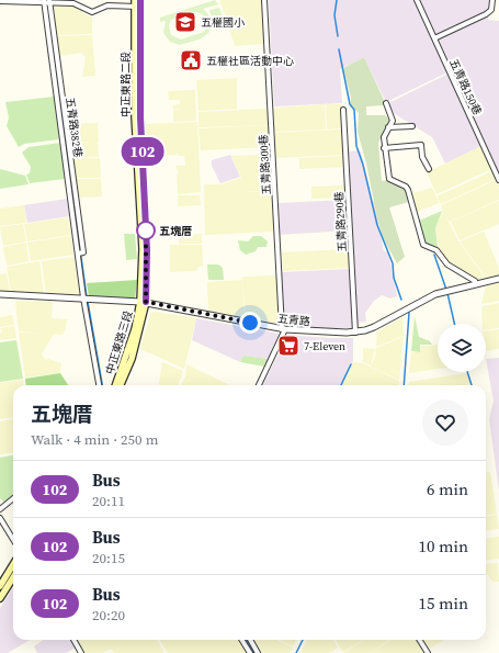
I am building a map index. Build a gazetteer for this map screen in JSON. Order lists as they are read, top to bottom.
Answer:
{
  "streets": {
    "main road": ["中正東路二段", "中正東路三段"],
    "street": [
      "五青路150巷",
      "五青路382巷",
      "五青路300巷",
      "五青路290巷",
      "五青路"
    ]
  },
  "crossings": [
    ["中正東路二段", "五青路"],
    ["中正東路二段", "中正東路三段"],
    ["五青路382巷", "五青路"],
    ["五青路300巷", "五青路"],
    ["五青路290巷", "五青路"],
    ["五青路", "中正東路三段"]
  ],
  "places": {
    "school or university": ["五權國小"],
    "public building": ["五權社區活動中心"],
    "other": ["五塊厝"],
    "supermarket": ["7-Eleven"]
  },
  "lines": ["bus line 102"],
  "page": {
    "on_map": "102",
    "heading": ["五塊厝", "Walk · 4 min · 250 m"],
    "list": [
      {
        "mark": "102",
        "name": "Bus",
        "note": "20:11",
        "value": "6 min"
      },
      {
        "mark": "102",
        "name": "Bus",
        "note": "20:15",
        "value": "10 min"
      },
      {
        "mark": "102",
        "name": "Bus",
        "note": "20:20",
        "value": "15 min"
      }
    ]
  }
}
